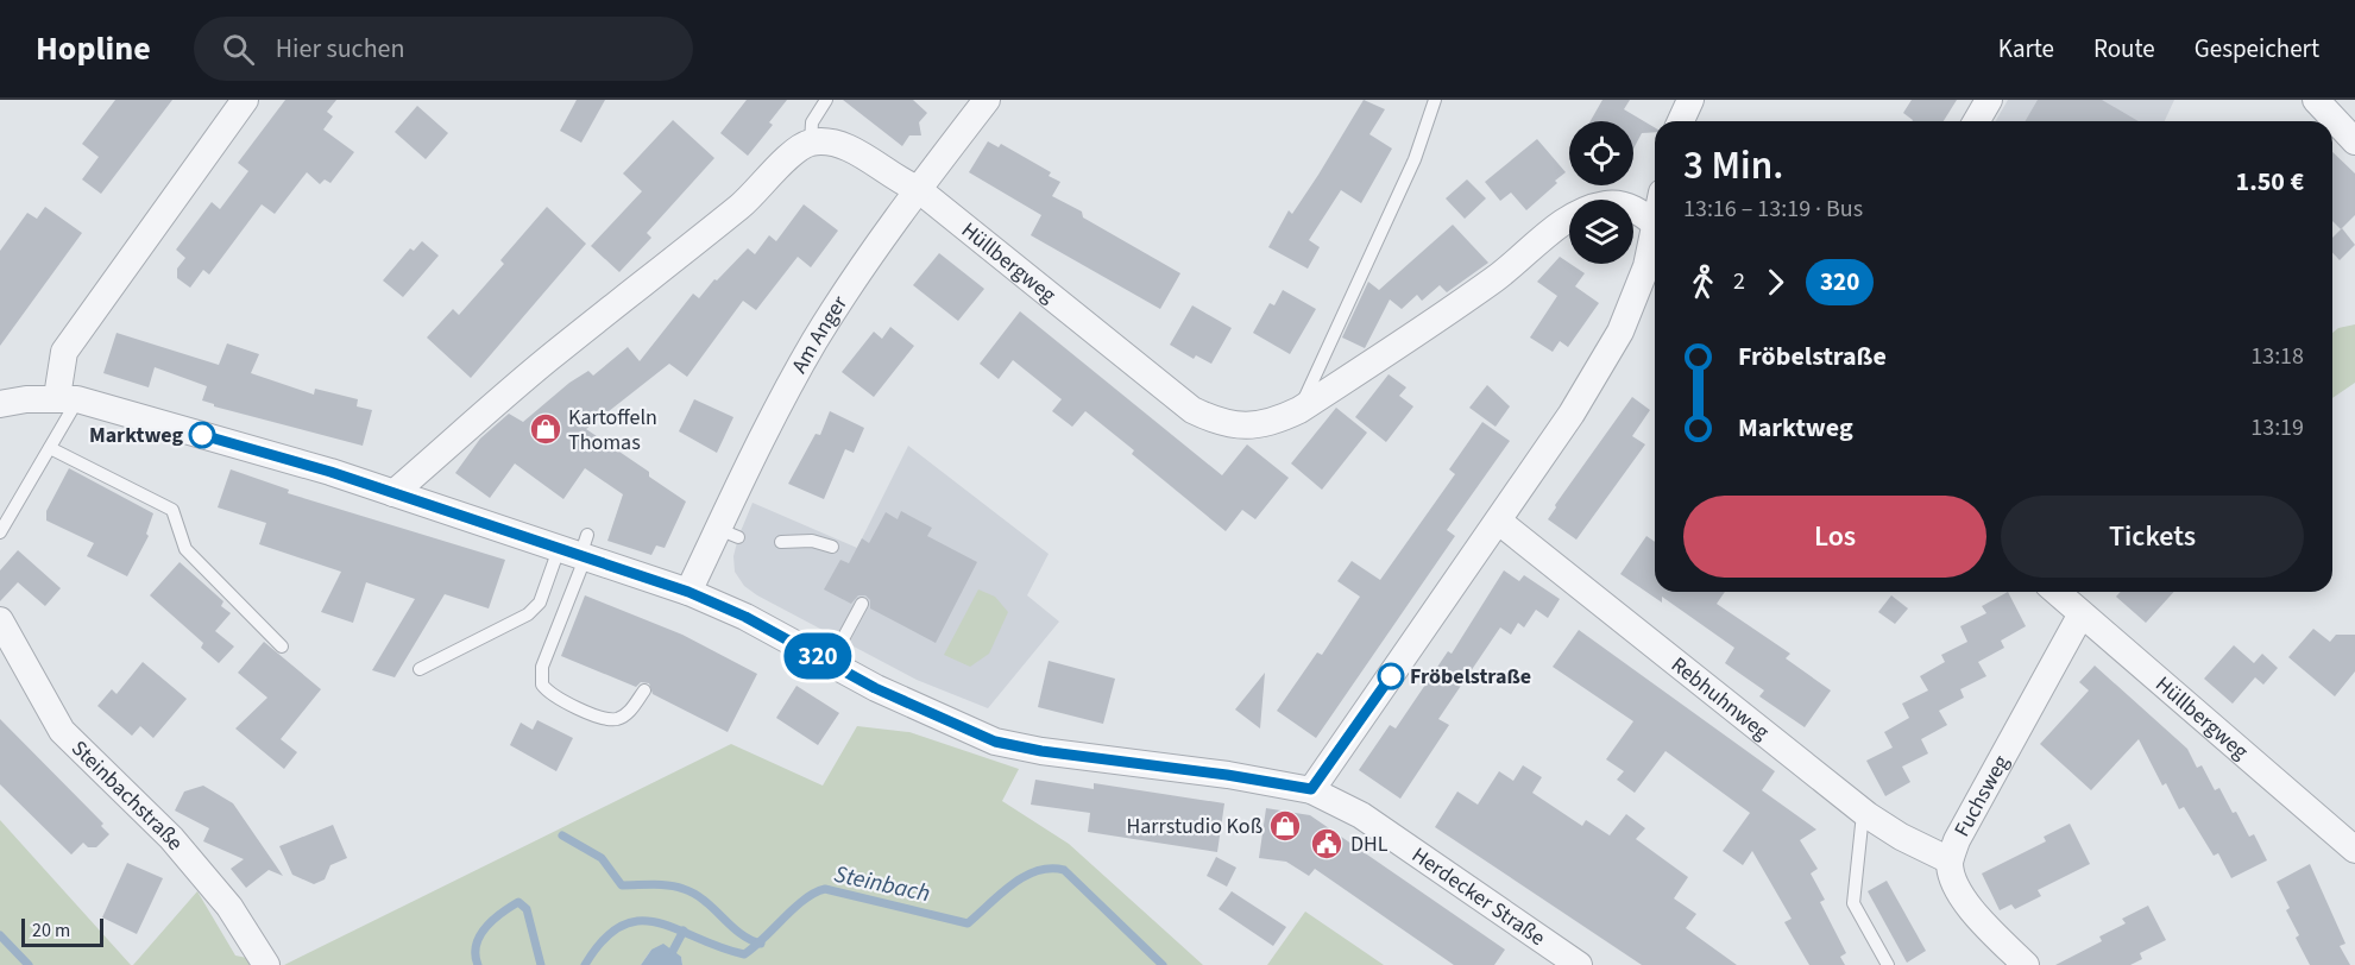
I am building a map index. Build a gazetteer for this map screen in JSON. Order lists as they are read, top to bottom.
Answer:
{
  "streets": {
    "street": [
      "Hüllbergweg",
      "Am Anger",
      "Rebhuhnweg",
      "Fuchsweg",
      "Steinbachstraße",
      "Herdecker Straße"
    ]
  },
  "crossings": [
    ["Hüllbergweg", "Am Anger"],
    ["Hüllbergweg", "Fuchsweg"],
    ["Am Anger", "Herdecker Straße"],
    ["Rebhuhnweg", "Fuchsweg"]
  ],
  "water": ["Steinbach"],
  "places": {
    "shop": ["Kartoffeln Thomas", "Harrstudio Koß"],
    "other": ["Marktweg", "Fröbelstraße"],
    "public building": ["DHL"]
  },
  "lines": ["bus line 320"],
  "scale_bar": "20 m",
  "page": {
    "header": "Hopline",
    "search": "Hier suchen",
    "nav": ["Karte", "Route", "Gespeichert"],
    "on_map": "320",
    "heading": ["3 Min.", "13:16 – 13:19 · Bus", "1.50 €"],
    "legs": ["2", "320"],
    "list": [
      {
        "name": "Fröbelstraße",
        "value": "13:18"
      },
      {
        "name": "Marktweg",
        "value": "13:19"
      }
    ],
    "buttons": ["Los", "Tickets"],
    "scale": "20 m"
  }
}
